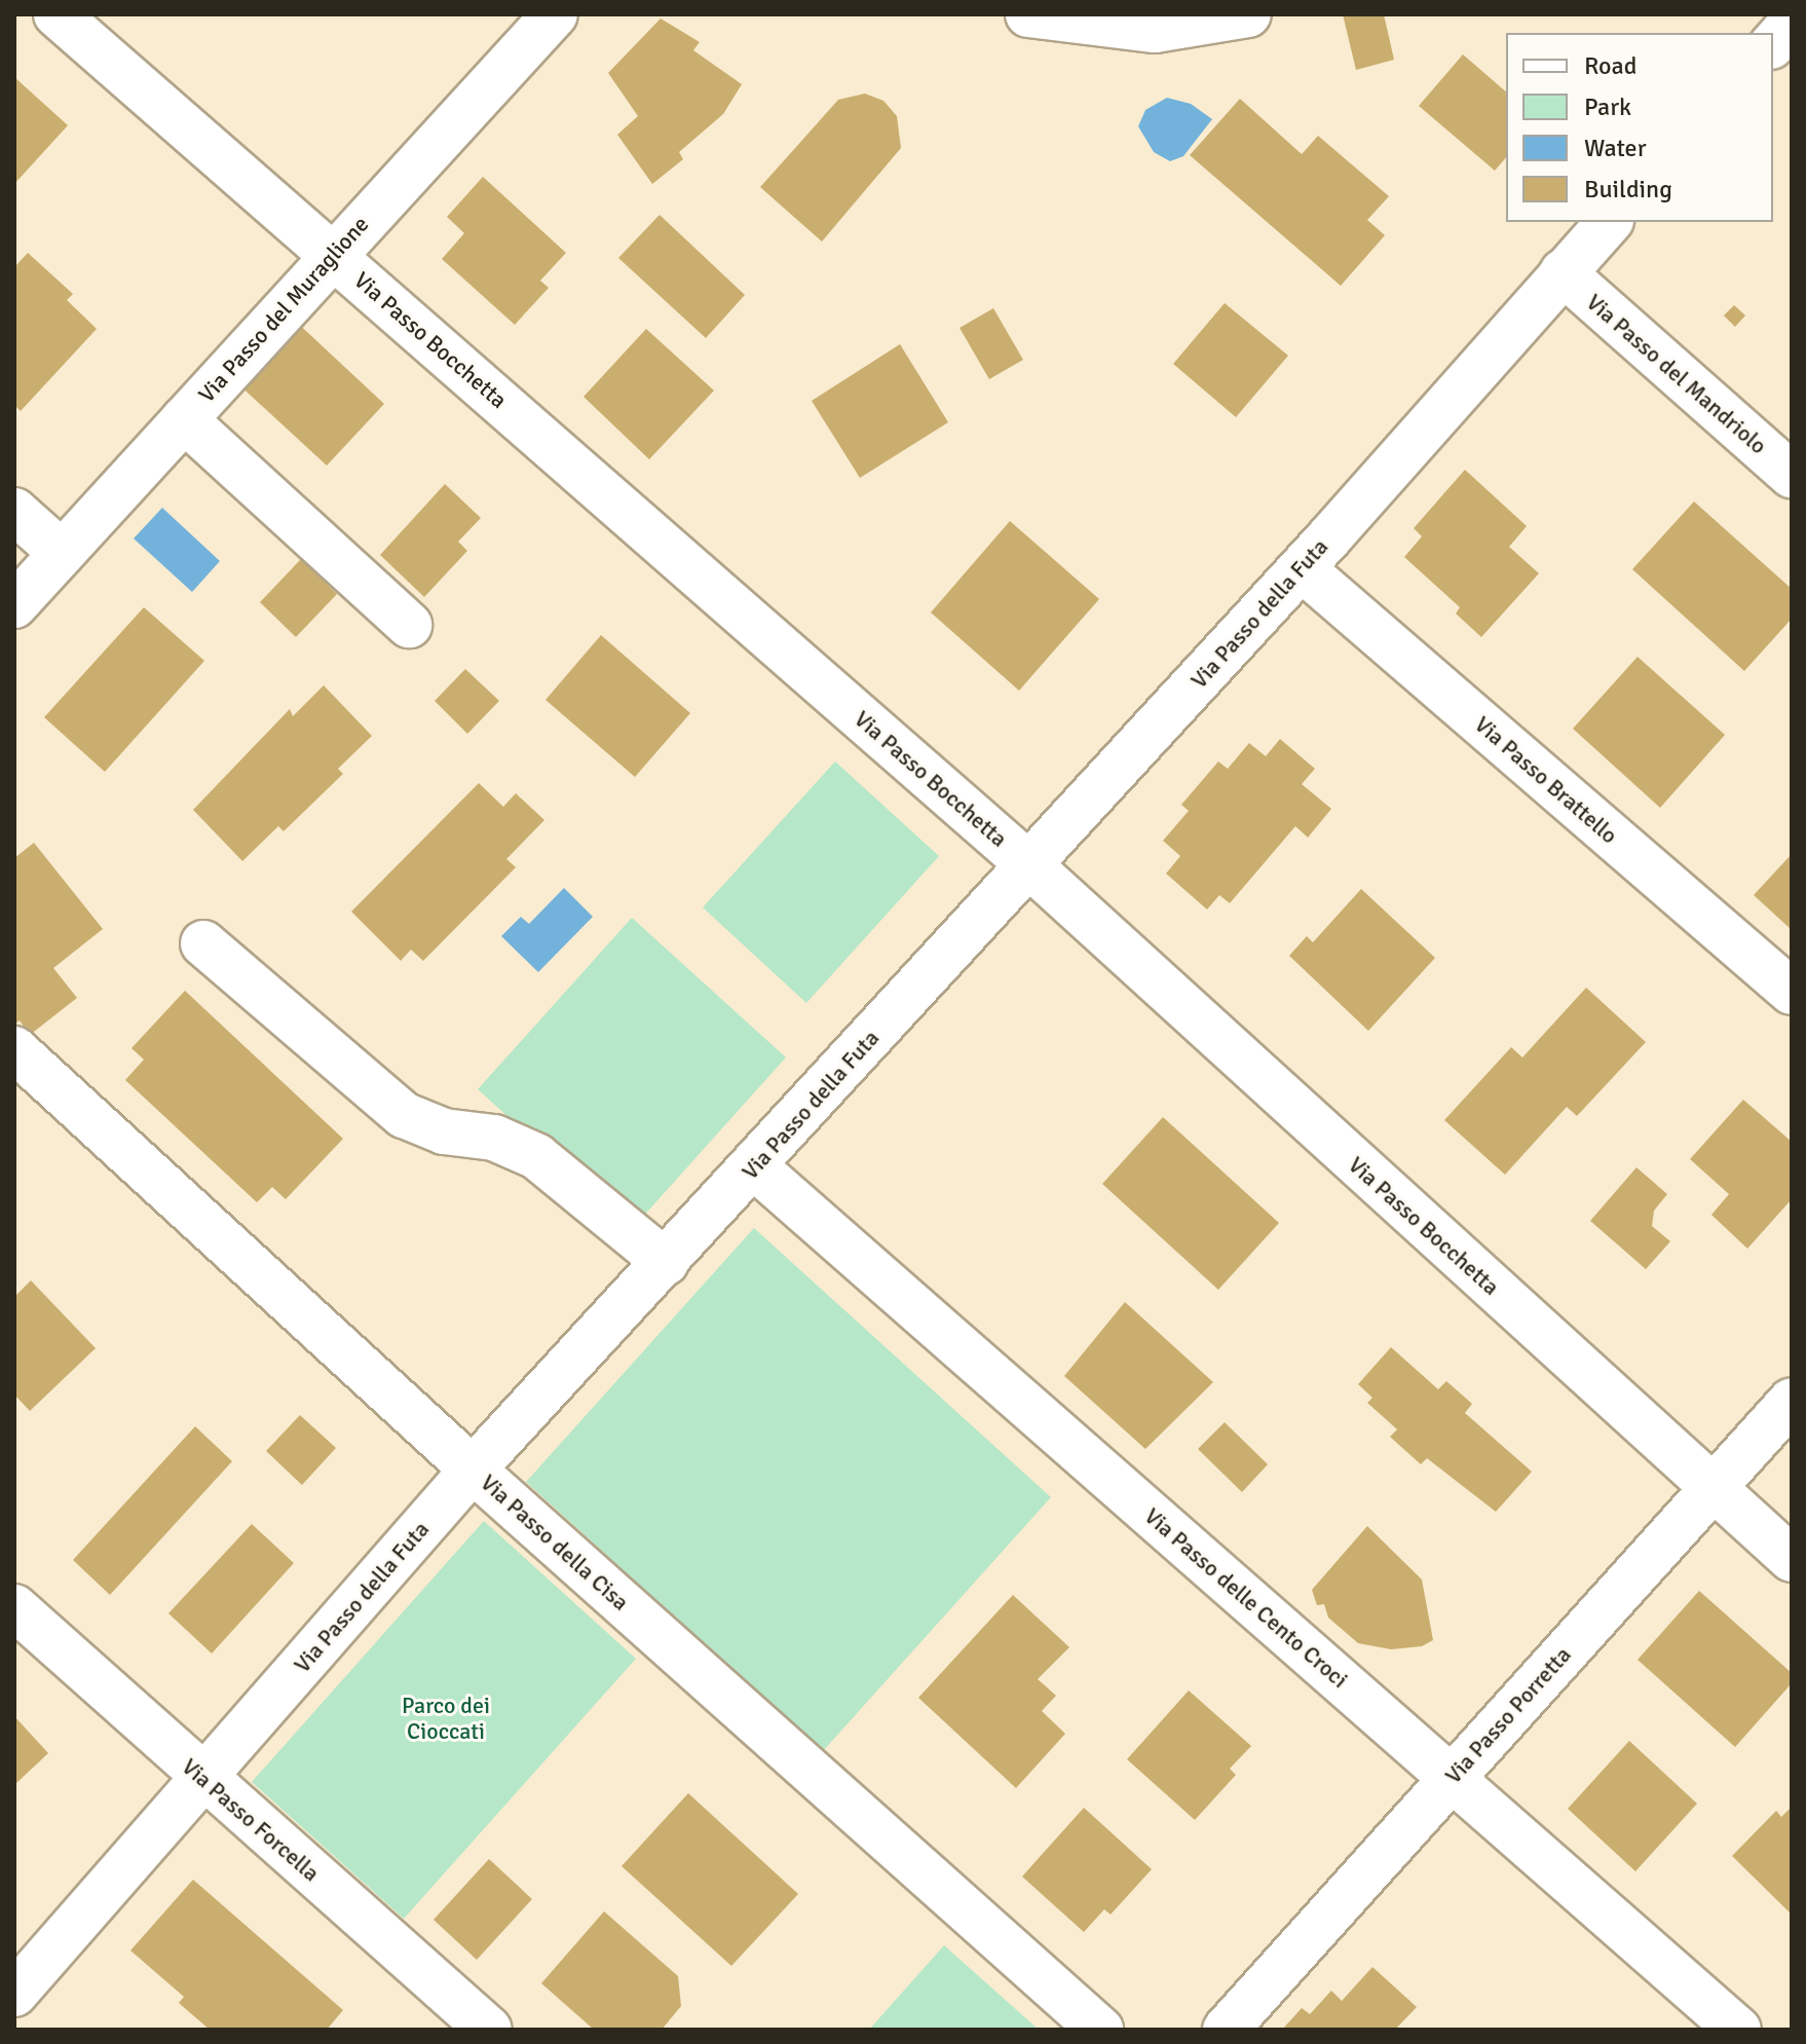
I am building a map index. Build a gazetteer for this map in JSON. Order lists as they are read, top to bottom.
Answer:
{
  "streets": {
    "street": [
      "Via Passo del Muraglione",
      "Via Passo Bocchetta",
      "Via Passo del Mandriolo",
      "Via Passo della Futa",
      "Via Passo Brattello",
      "Via Passo della Cisa",
      "Via Passo delle Cento Croci",
      "Via Passo Porretta",
      "Via Passo Forcella"
    ]
  },
  "crossings": [
    ["Via Passo del Muraglione", "Via Passo Bocchetta"],
    ["Via Passo Bocchetta", "Via Passo della Futa"],
    ["Via Passo Bocchetta", "Via Passo Porretta"],
    ["Via Passo del Mandriolo", "Via Passo della Futa"],
    ["Via Passo della Futa", "Via Passo Brattello"],
    ["Via Passo della Futa", "Via Passo della Cisa"],
    ["Via Passo della Futa", "Via Passo delle Cento Croci"],
    ["Via Passo della Futa", "Via Passo Forcella"],
    ["Via Passo delle Cento Croci", "Via Passo Porretta"]
  ],
  "parks": ["Parco dei Cioccati"],
  "legend": [
    "Road",
    "Park",
    "Water",
    "Building"
  ]
}
